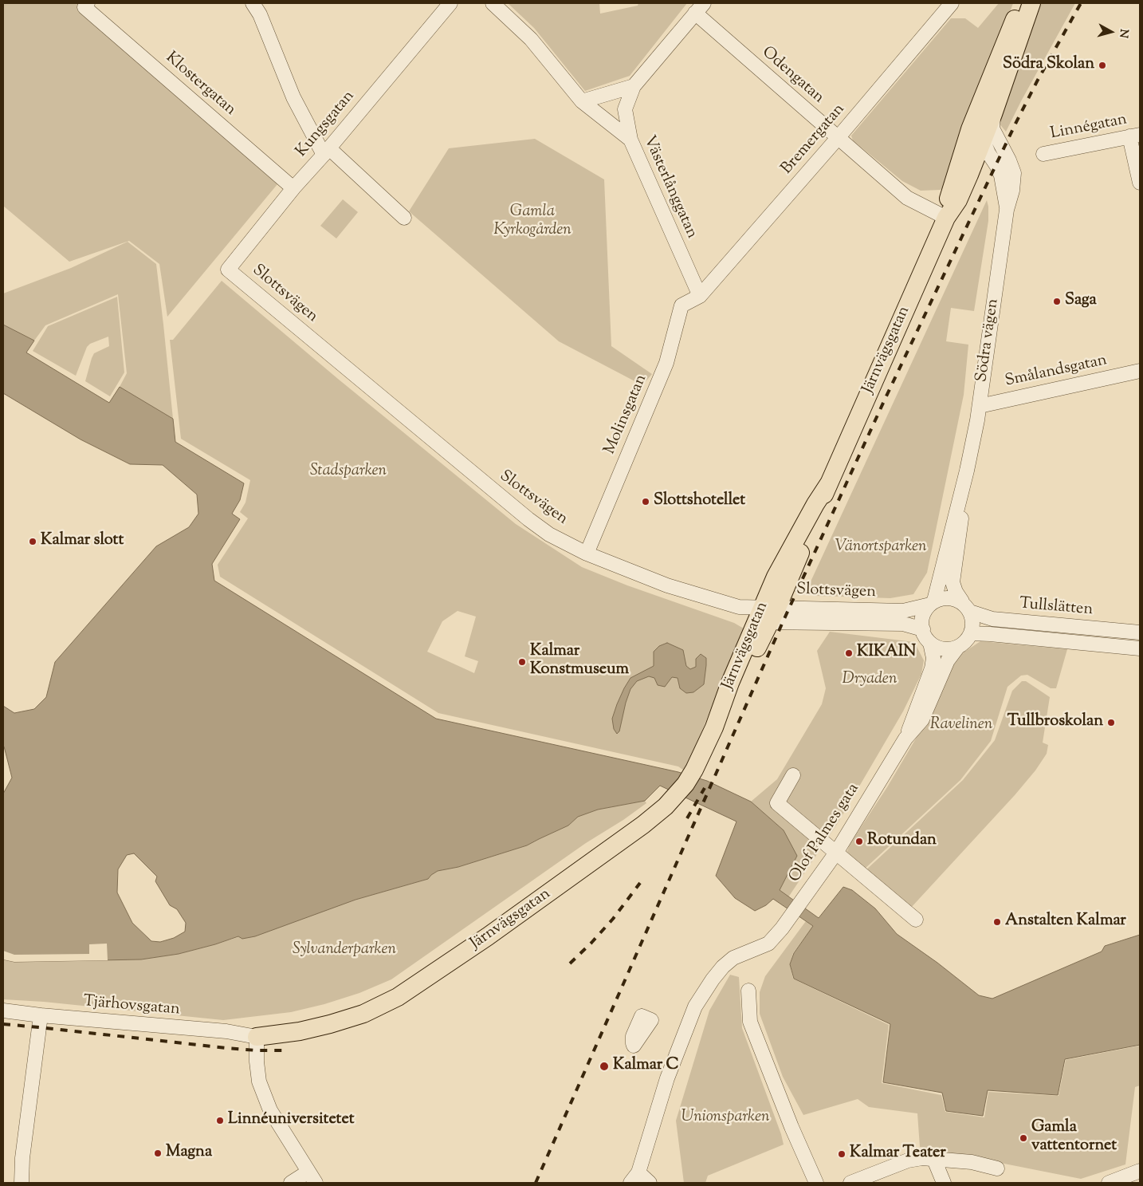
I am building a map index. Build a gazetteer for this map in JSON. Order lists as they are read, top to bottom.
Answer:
{
  "streets": {
    "main road": ["Södra vägen", "Järnvägsgatan"],
    "street": [
      "Odengatan",
      "Klostergatan",
      "Kungsgatan",
      "Linnégatan",
      "Bremergatan",
      "Västerlånggatan",
      "Slottsvägen",
      "Smålandsgatan",
      "Molinsgatan",
      "Tullslätten",
      "Olof Palmes gata",
      "Tjärhovsgatan"
    ]
  },
  "crossings": [
    ["Odengatan", "Bremergatan"],
    ["Odengatan", "Järnvägsgatan"],
    ["Klostergatan", "Kungsgatan"],
    ["Kungsgatan", "Slottsvägen"],
    ["Bremergatan", "Västerlånggatan"],
    ["Bremergatan", "Molinsgatan"],
    ["Västerlånggatan", "Molinsgatan"],
    ["Slottsvägen", "Södra vägen"],
    ["Slottsvägen", "Järnvägsgatan"],
    ["Slottsvägen", "Molinsgatan"],
    ["Slottsvägen", "Tullslätten"],
    ["Slottsvägen", "Olof Palmes gata"],
    ["Södra vägen", "Järnvägsgatan"],
    ["Södra vägen", "Smålandsgatan"],
    ["Södra vägen", "Tullslätten"],
    ["Södra vägen", "Olof Palmes gata"],
    ["Järnvägsgatan", "Tjärhovsgatan"],
    ["Tullslätten", "Olof Palmes gata"]
  ],
  "parks": [
    "Gamla Kyrkogården",
    "Stadsparken",
    "Vänortsparken",
    "Dryaden",
    "Ravelinen",
    "Sylvanderparken",
    "Unionsparken"
  ],
  "places": [
    "Södra Skolan",
    "Saga",
    "Slottshotellet",
    "Kalmar slott",
    "KIKAIN",
    "Kalmar Konstmuseum",
    "Tullbroskolan",
    "Rotundan",
    "Anstalten Kalmar",
    "Kalmar C",
    "Linnéuniversitetet",
    "Gamla vattentornet",
    "Magna",
    "Kalmar Teater"
  ],
  "north": "right"
}
